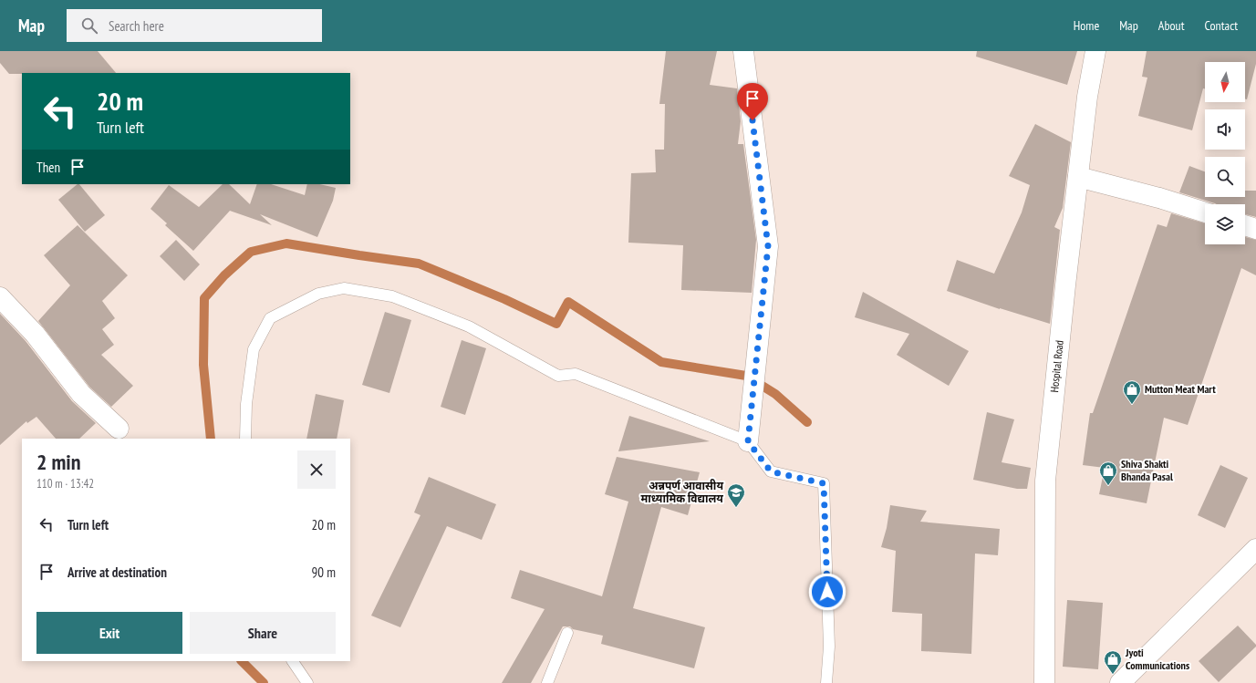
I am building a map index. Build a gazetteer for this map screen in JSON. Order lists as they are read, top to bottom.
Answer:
{
  "streets": {
    "street": ["Hospital Road"]
  },
  "places": {
    "shop": ["Mutton Meat Mart", "Shiva Shakti Bhanda Pasal", "Jyoti Communications"],
    "school or university": ["अन्नपुर्ण आवासीय माध्यामिक विद्यालय"]
  },
  "north": "bottom",
  "page": {
    "header": "Map",
    "search": "Search here",
    "nav": [
      "Home",
      "Map",
      "About",
      "Contact"
    ],
    "turn": ["20 m", "Turn left"],
    "then": "Then",
    "heading": ["2 min", "110 m · 13:42"],
    "list": [
      {
        "name": "Turn left",
        "value": "20 m"
      },
      {
        "name": "Arrive at destination",
        "value": "90 m"
      }
    ],
    "buttons": ["Exit", "Share"]
  }
}
